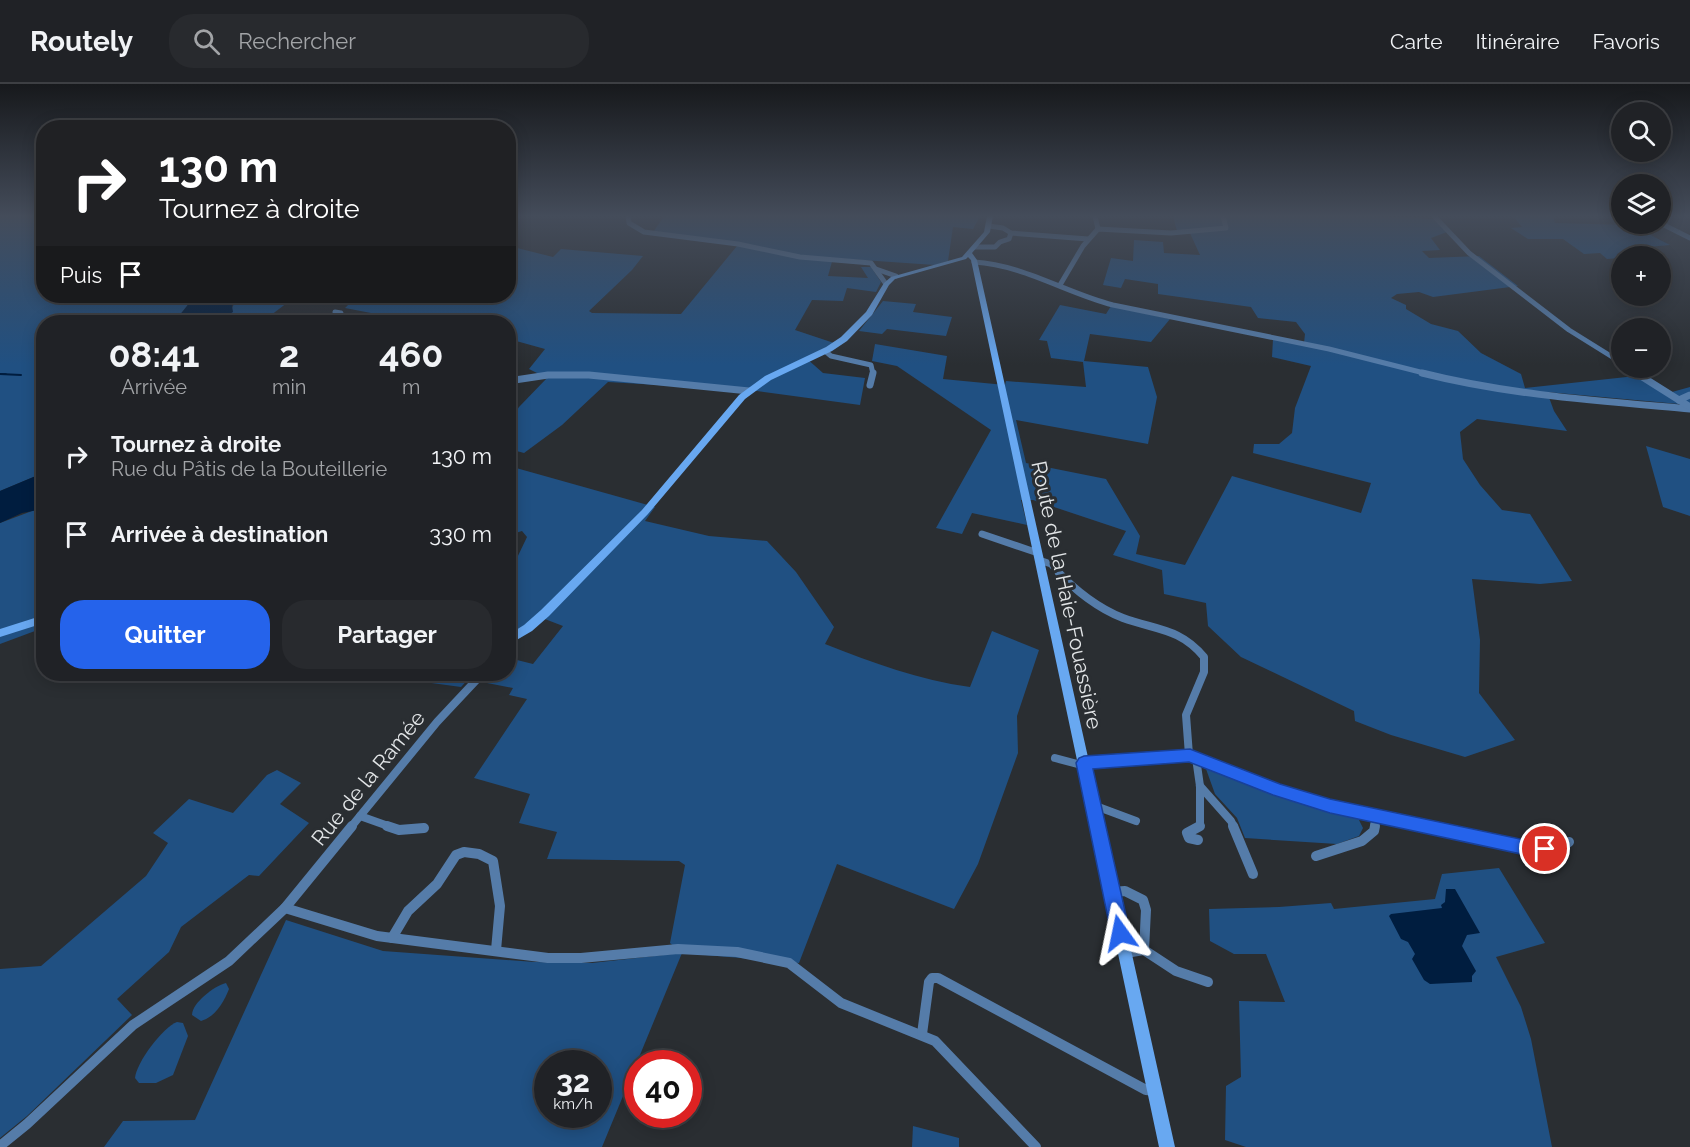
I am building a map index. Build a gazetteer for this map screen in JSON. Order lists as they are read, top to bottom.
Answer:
{
  "streets": {
    "street": ["Route de la Haie-Fouassière", "Rue de la Ramée"]
  },
  "page": {
    "header": "Routely",
    "search": "Rechercher",
    "nav": ["Carte", "Itinéraire", "Favoris"],
    "map_buttons": ["+", "−"],
    "turn": ["130 m", "Tournez à droite"],
    "then": "Puis",
    "eta": [
      "08:41",
      "Arrivée",
      "2",
      "min",
      "460",
      "m"
    ],
    "list": [
      {
        "name": "Tournez à droite",
        "note": "Rue du Pâtis de la Bouteillerie",
        "value": "130 m"
      },
      {
        "name": "Arrivée à destination",
        "value": "330 m"
      }
    ],
    "buttons": ["Quitter", "Partager"],
    "speed": "32 km/h",
    "limit": "40"
  }
}
